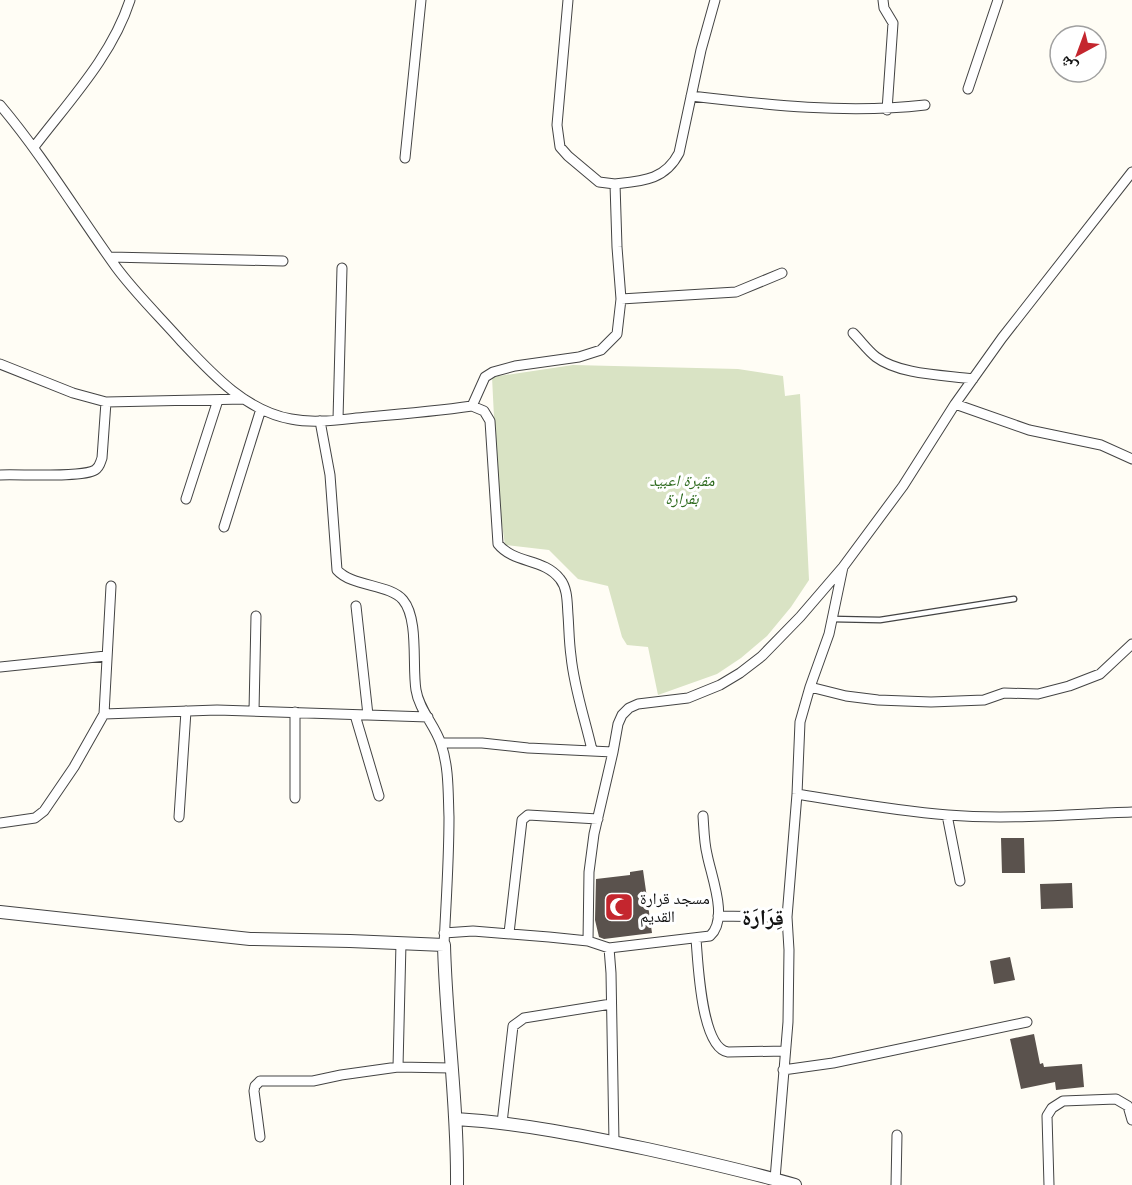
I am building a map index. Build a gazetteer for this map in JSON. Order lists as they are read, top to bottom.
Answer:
{
  "districts": ["قِرَارَة"],
  "parks": ["مقبرة اعبيد بقرارة"],
  "places": {
    "mosque": ["مسجد قرارة القديم"]
  },
  "north": "bottom left"
}
